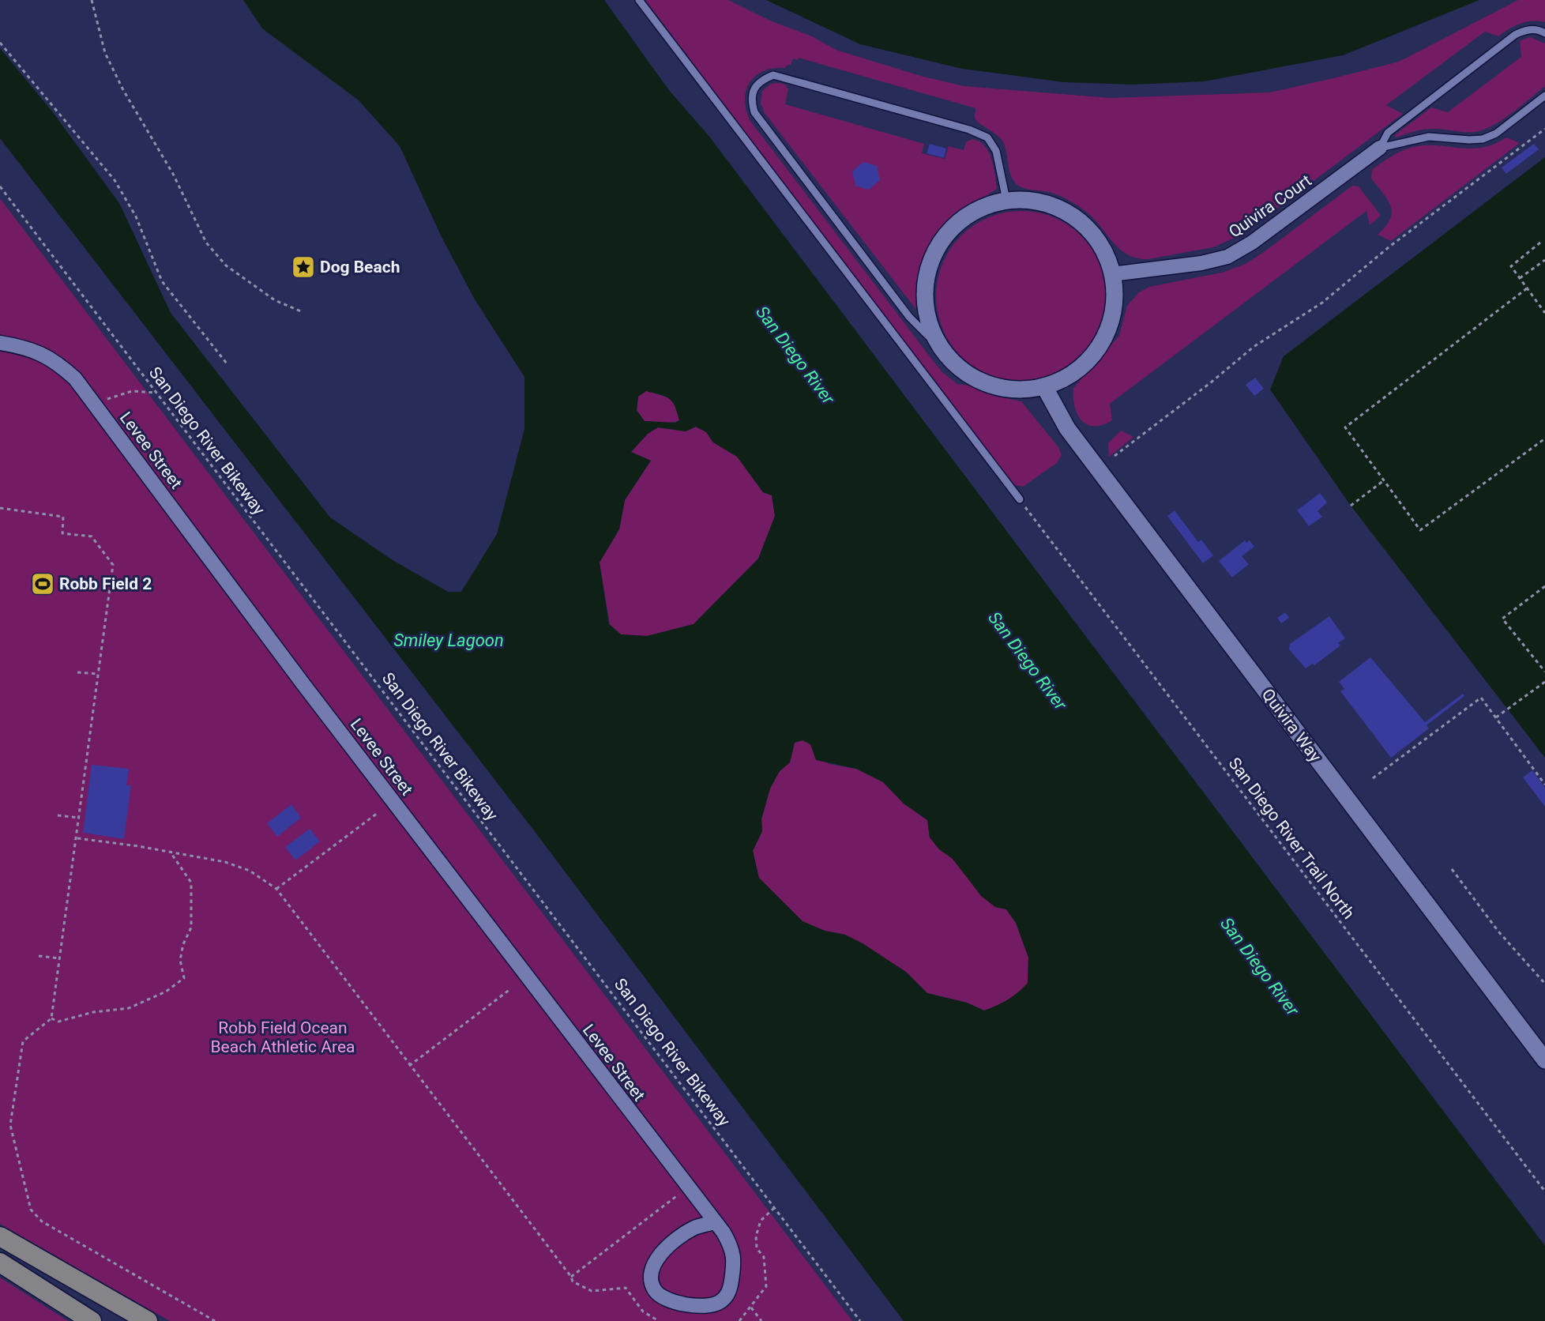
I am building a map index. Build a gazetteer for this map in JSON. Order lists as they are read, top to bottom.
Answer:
{
  "streets": {
    "street": ["Quivira Court", "Levee Street", "Quivira Way"],
    "path": ["San Diego River Bikeway", "San Diego River Trail North"]
  },
  "water": ["San Diego River", "Smiley Lagoon"],
  "parks": ["Robb Field Ocean Beach Athletic Area"],
  "places": {
    "place": ["Dog Beach"],
    "sports": ["Robb Field 2"]
  }
}
